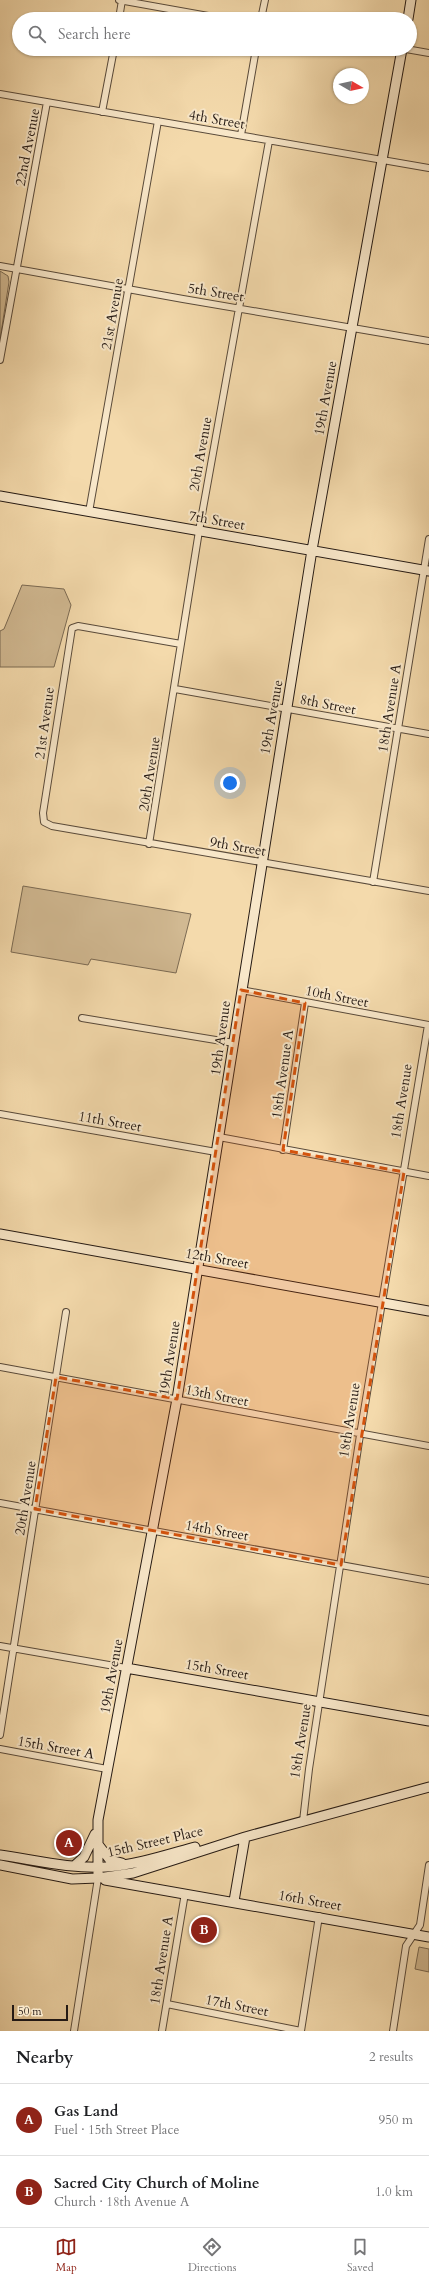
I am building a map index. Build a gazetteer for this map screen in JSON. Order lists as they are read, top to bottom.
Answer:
{
  "streets": {
    "street": [
      "4th Street",
      "22nd Avenue",
      "5th Street",
      "21st Avenue",
      "19th Avenue",
      "20th Avenue",
      "7th Street",
      "8th Street",
      "18th Avenue A",
      "9th Street",
      "10th Street",
      "18th Avenue",
      "11th Street",
      "12th Street",
      "13th Street",
      "14th Street",
      "15th Street",
      "15th Street A",
      "15th Street Place",
      "16th Street",
      "17th Street"
    ]
  },
  "crossings": [
    ["4th Street", "22nd Avenue"],
    ["4th Street", "21st Avenue"],
    ["4th Street", "19th Avenue"],
    ["4th Street", "20th Avenue"],
    ["22nd Avenue", "5th Street"],
    ["5th Street", "21st Avenue"],
    ["5th Street", "19th Avenue"],
    ["5th Street", "20th Avenue"],
    ["21st Avenue", "20th Avenue"],
    ["21st Avenue", "7th Street"],
    ["21st Avenue", "9th Street"],
    ["19th Avenue", "7th Street"],
    ["19th Avenue", "8th Street"],
    ["19th Avenue", "9th Street"],
    ["19th Avenue", "10th Street"],
    ["19th Avenue", "11th Street"],
    ["19th Avenue", "12th Street"],
    ["19th Avenue", "13th Street"],
    ["19th Avenue", "14th Street"],
    ["19th Avenue", "15th Street"],
    ["19th Avenue", "15th Street A"],
    ["19th Avenue", "15th Street Place"],
    ["19th Avenue", "16th Street"],
    ["20th Avenue", "7th Street"],
    ["20th Avenue", "8th Street"],
    ["20th Avenue", "9th Street"],
    ["20th Avenue", "13th Street"],
    ["20th Avenue", "14th Street"],
    ["20th Avenue", "15th Street"],
    ["7th Street", "18th Avenue A"],
    ["8th Street", "18th Avenue A"],
    ["18th Avenue A", "9th Street"],
    ["18th Avenue A", "10th Street"],
    ["18th Avenue A", "16th Street"],
    ["18th Avenue A", "17th Street"],
    ["10th Street", "18th Avenue"],
    ["18th Avenue", "12th Street"],
    ["18th Avenue", "13th Street"],
    ["18th Avenue", "14th Street"],
    ["18th Avenue", "15th Street"],
    ["18th Avenue", "15th Street Place"],
    ["15th Street Place", "16th Street"]
  ],
  "scale_bar": "50 m",
  "north": "right",
  "page": {
    "search": "Search here",
    "pins": ["A", "B"],
    "scale": "50 m",
    "heading": ["Nearby", "2 results"],
    "list": [
      {
        "mark": "A",
        "name": "Gas Land",
        "note": "Fuel · 15th Street Place",
        "value": "950 m"
      },
      {
        "mark": "B",
        "name": "Sacred City Church of Moline",
        "note": "Church · 18th Avenue A",
        "value": "1.0 km"
      }
    ],
    "nav": ["Map", "Directions", "Saved"]
  }
}
